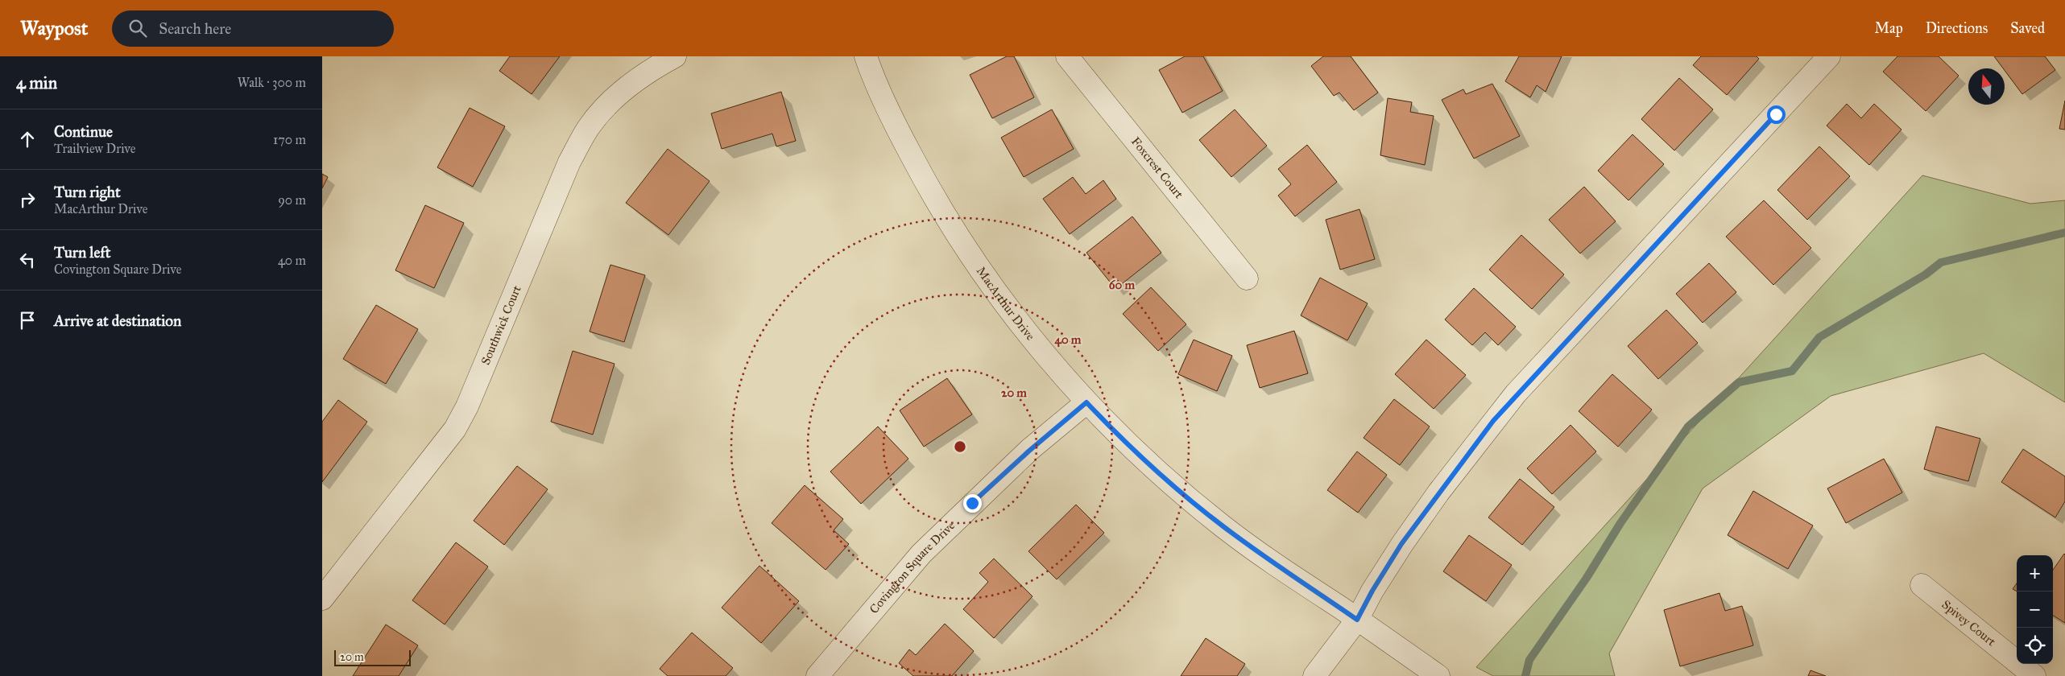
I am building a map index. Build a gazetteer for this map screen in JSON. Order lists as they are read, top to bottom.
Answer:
{
  "streets": {
    "street": [
      "Foxcrest Court",
      "MacArthur Drive",
      "Southwick Court",
      "Covington Square Drive",
      "Spivey Court"
    ]
  },
  "crossings": [
    ["MacArthur Drive", "Covington Square Drive"]
  ],
  "scale_bar": "20 m",
  "north": "top",
  "page": {
    "header": "Waypost",
    "search": "Search here",
    "nav": ["Map", "Directions", "Saved"],
    "heading": ["4 min", "Walk · 300 m"],
    "list": [
      ["Continue", "Trailview Drive", "170 m"],
      ["Turn right", "MacArthur Drive", "90 m"],
      ["Turn left", "Covington Square Drive", "40 m"],
      "Arrive at destination"
    ],
    "map_buttons": ["+", "−"],
    "scale": "20 m"
  },
  "rings": ["60 m", "40 m", "20 m"]
}
